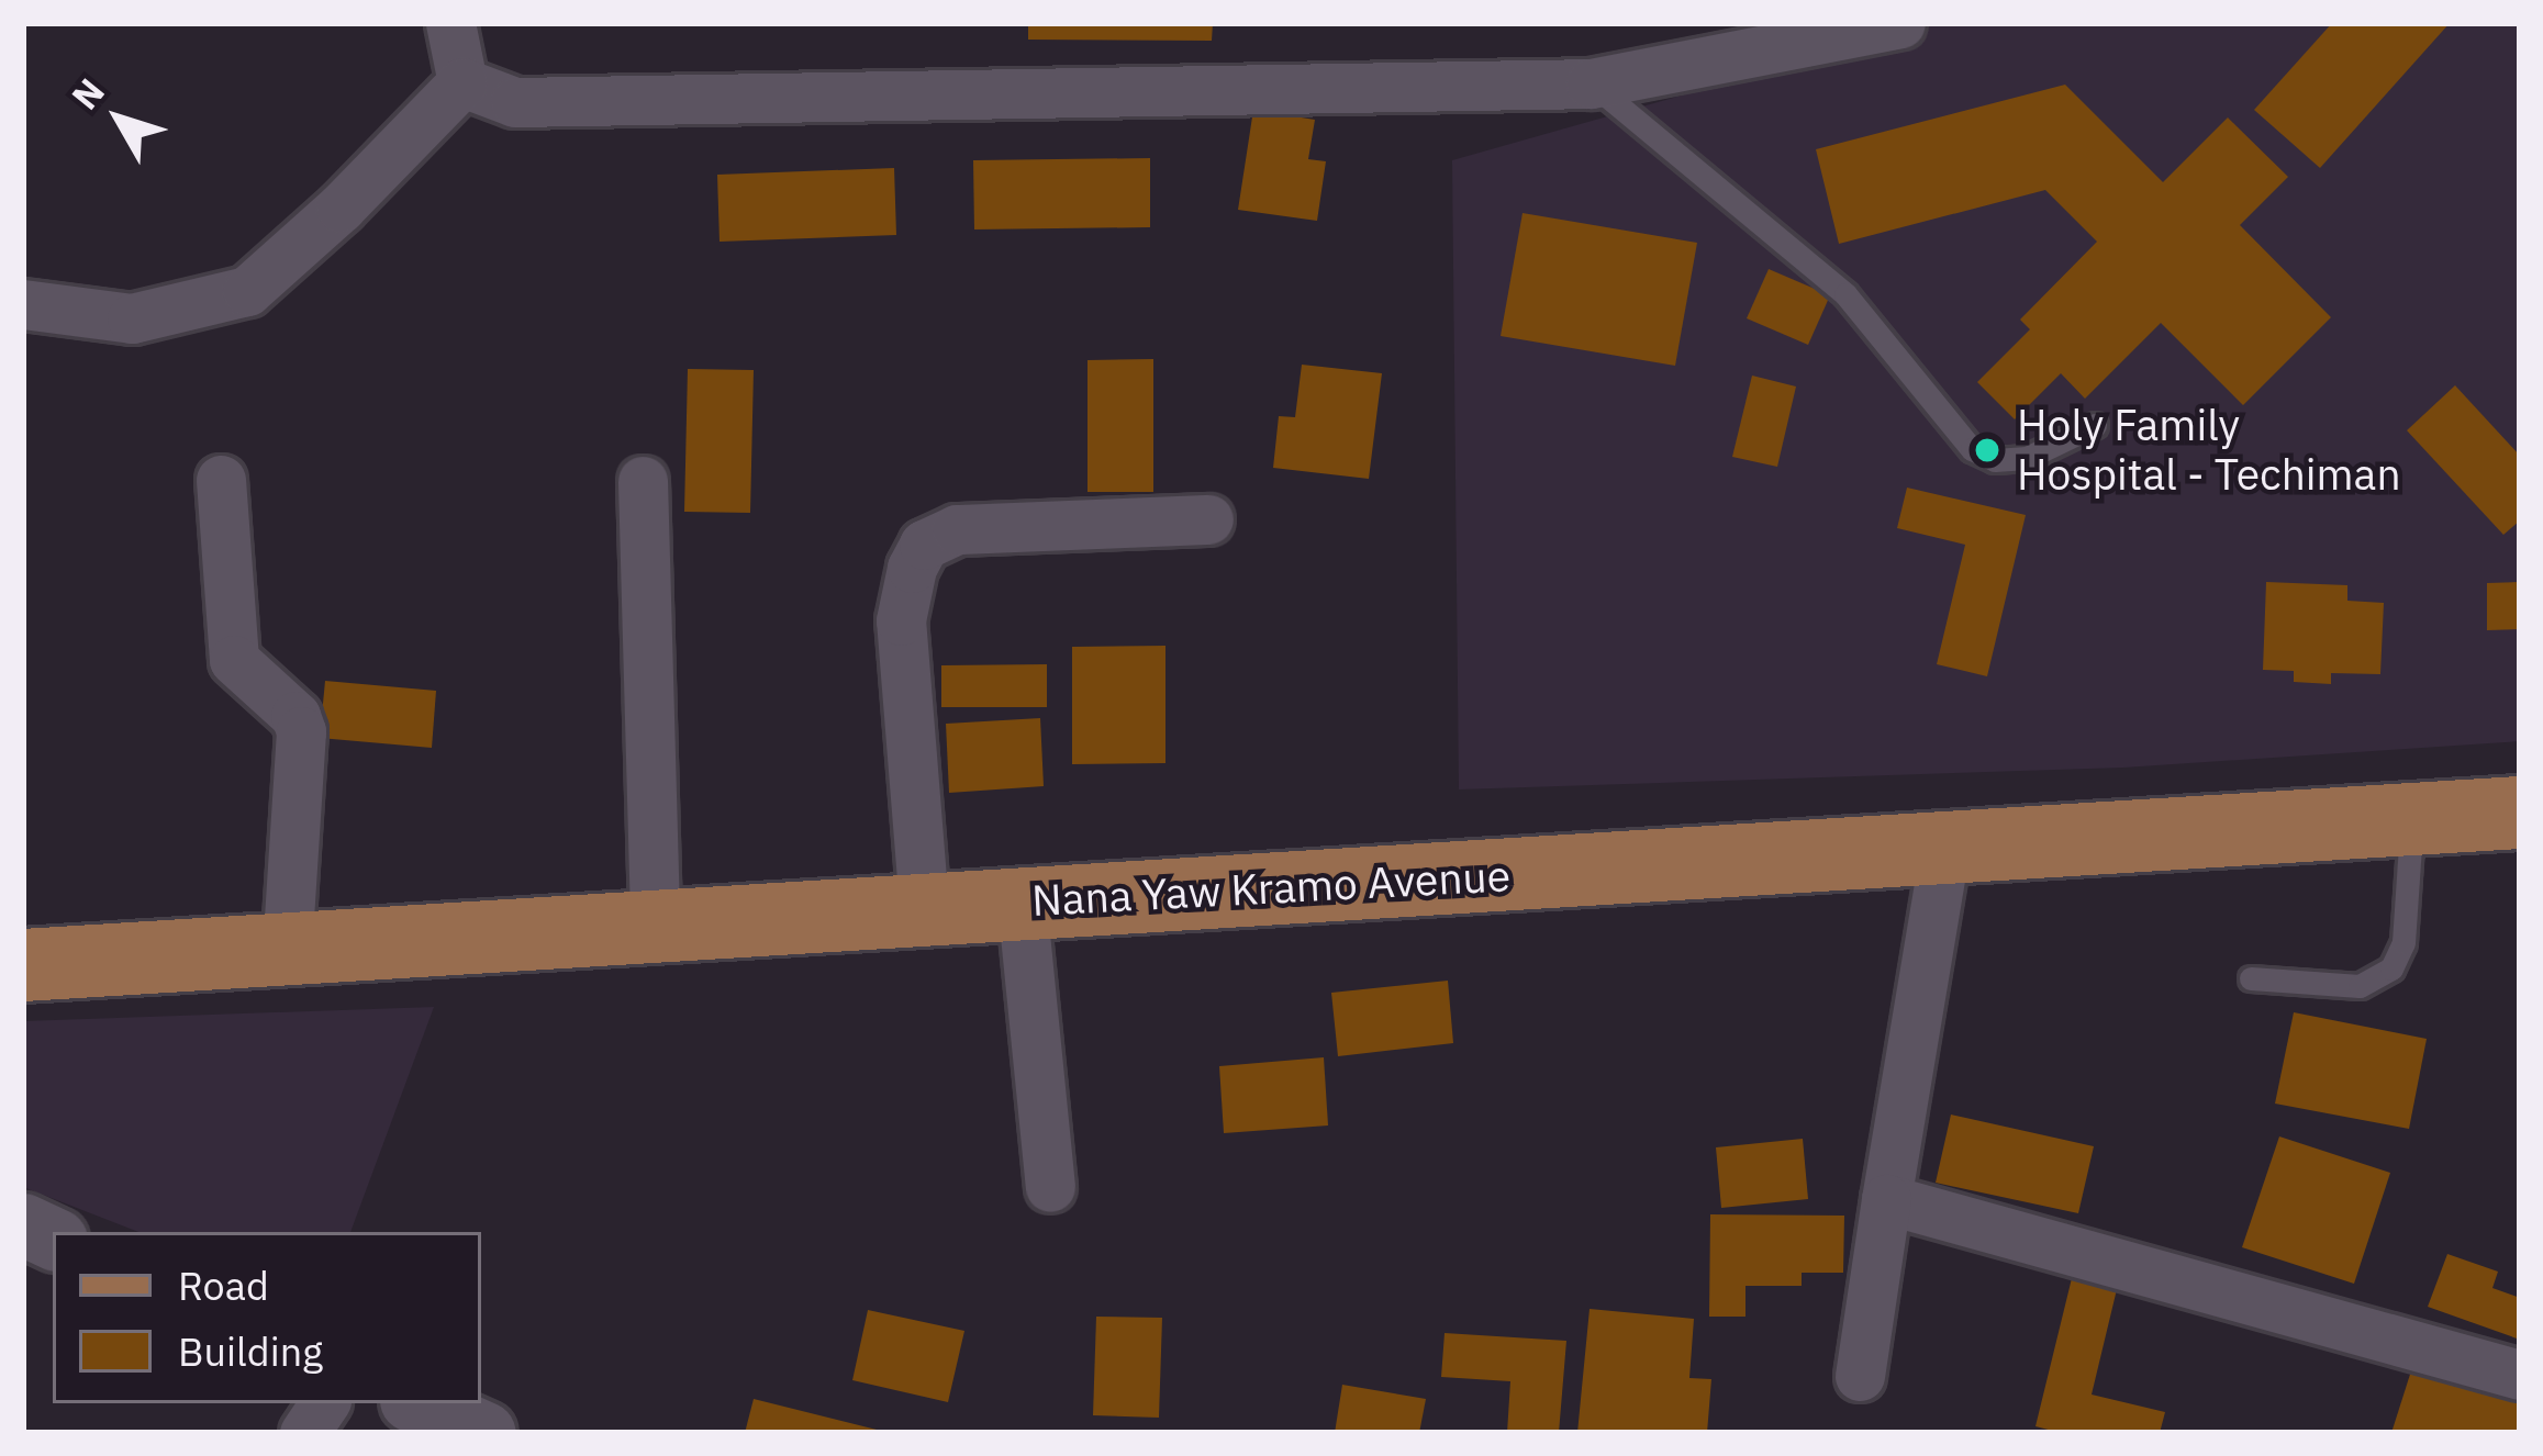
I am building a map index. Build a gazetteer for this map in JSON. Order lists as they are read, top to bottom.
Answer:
{
  "streets": {
    "main road": ["Nana Yaw Kramo Avenue"]
  },
  "places": ["Holy Family Hospital - Techiman"],
  "legend": ["Road", "Building"],
  "north": "top left"
}
